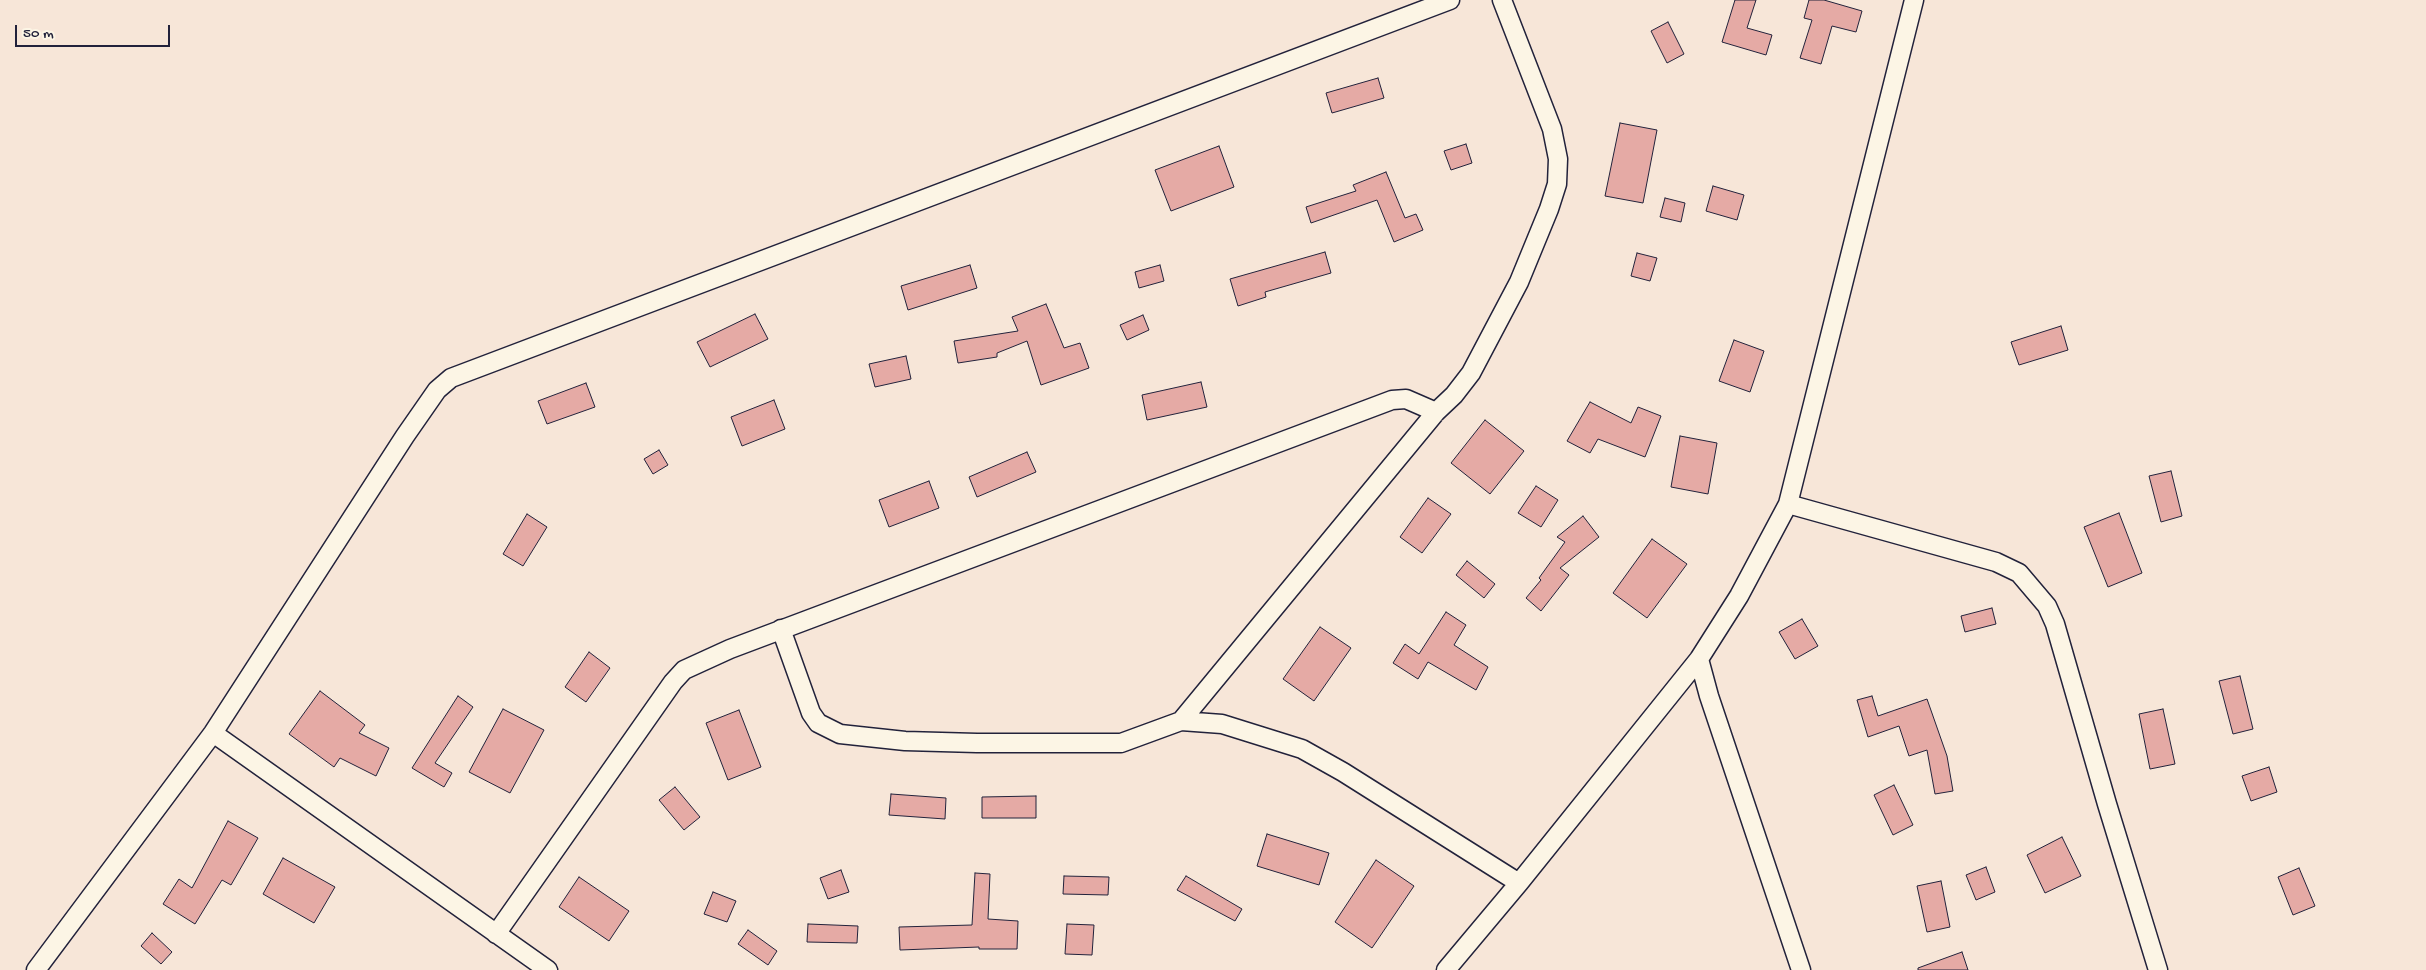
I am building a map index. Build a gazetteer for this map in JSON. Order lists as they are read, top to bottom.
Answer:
{
  "scale_bar": "50 m"
}
